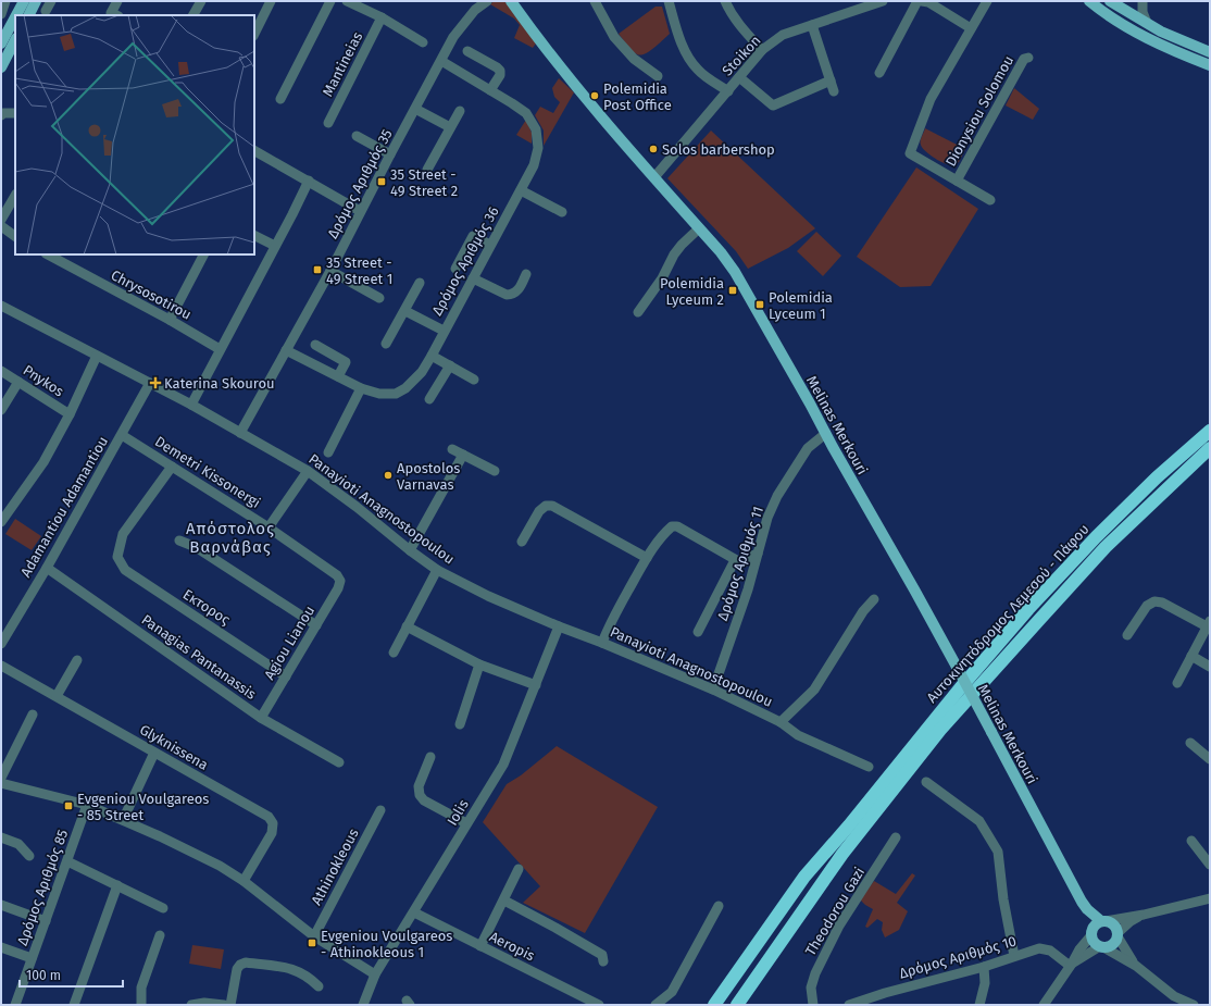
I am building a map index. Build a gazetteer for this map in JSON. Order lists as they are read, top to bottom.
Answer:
{
  "streets": {
    "highway": ["Αυτοκινητόδρομος Λεμεσού - Πάφου"],
    "main road": ["Melinas Merkouri"],
    "street": [
      "Stoikon",
      "Mantineias",
      "Dionysiou Solomou",
      "Δρόμος Αριθμός 35",
      "Δρόμος Αριθμός 36",
      "Chrysosotirou",
      "Pnykos",
      "Demetri Kissonergi",
      "Adamantiou Adamantiou",
      "Panayioti Anagnostopoulou",
      "Δρόμος Αριθμός 11",
      "Εκτορος",
      "Agiou Lianou",
      "Panagias Pantanassis",
      "Glyknissena",
      "Iolis",
      "Athinokleous",
      "Δρόμος Αριθμός 85",
      "Theodorou Gazi",
      "Aeropis",
      "Δρόμος Αριθμός 10"
    ]
  },
  "crossings": [
    ["Stoikon", "Melinas Merkouri"],
    ["Δρόμος Αριθμός 35", "Δρόμος Αριθμός 36"],
    ["Δρόμος Αριθμός 35", "Panayioti Anagnostopoulou"],
    ["Melinas Merkouri", "Δρόμος Αριθμός 11"],
    ["Demetri Kissonergi", "Adamantiou Adamantiou"],
    ["Demetri Kissonergi", "Εκτορος"],
    ["Demetri Kissonergi", "Agiou Lianou"],
    ["Adamantiou Adamantiou", "Panayioti Anagnostopoulou"],
    ["Adamantiou Adamantiou", "Panagias Pantanassis"],
    ["Panayioti Anagnostopoulou", "Δρόμος Αριθμός 11"],
    ["Panayioti Anagnostopoulou", "Iolis"],
    ["Εκτορος", "Agiou Lianou"],
    ["Agiou Lianou", "Panagias Pantanassis"],
    ["Iolis", "Aeropis"]
  ],
  "districts": ["Απόστολος Βαρνάβας"],
  "places": {
    "other": ["Polemidia Post Office", "Solos barbershop", "Apostolos Varnavas"],
    "transit": [
      "35 Street - 49 Street 2",
      "35 Street - 49 Street 1",
      "Polemidia Lyceum 2",
      "Polemidia Lyceum 1",
      "Evgeniou Voulgareos - 85 Street",
      "Evgeniou Voulgareos - Athinokleous 1"
    ],
    "health": ["Katerina Skourou"]
  },
  "scale_bar": "100 m"
}
